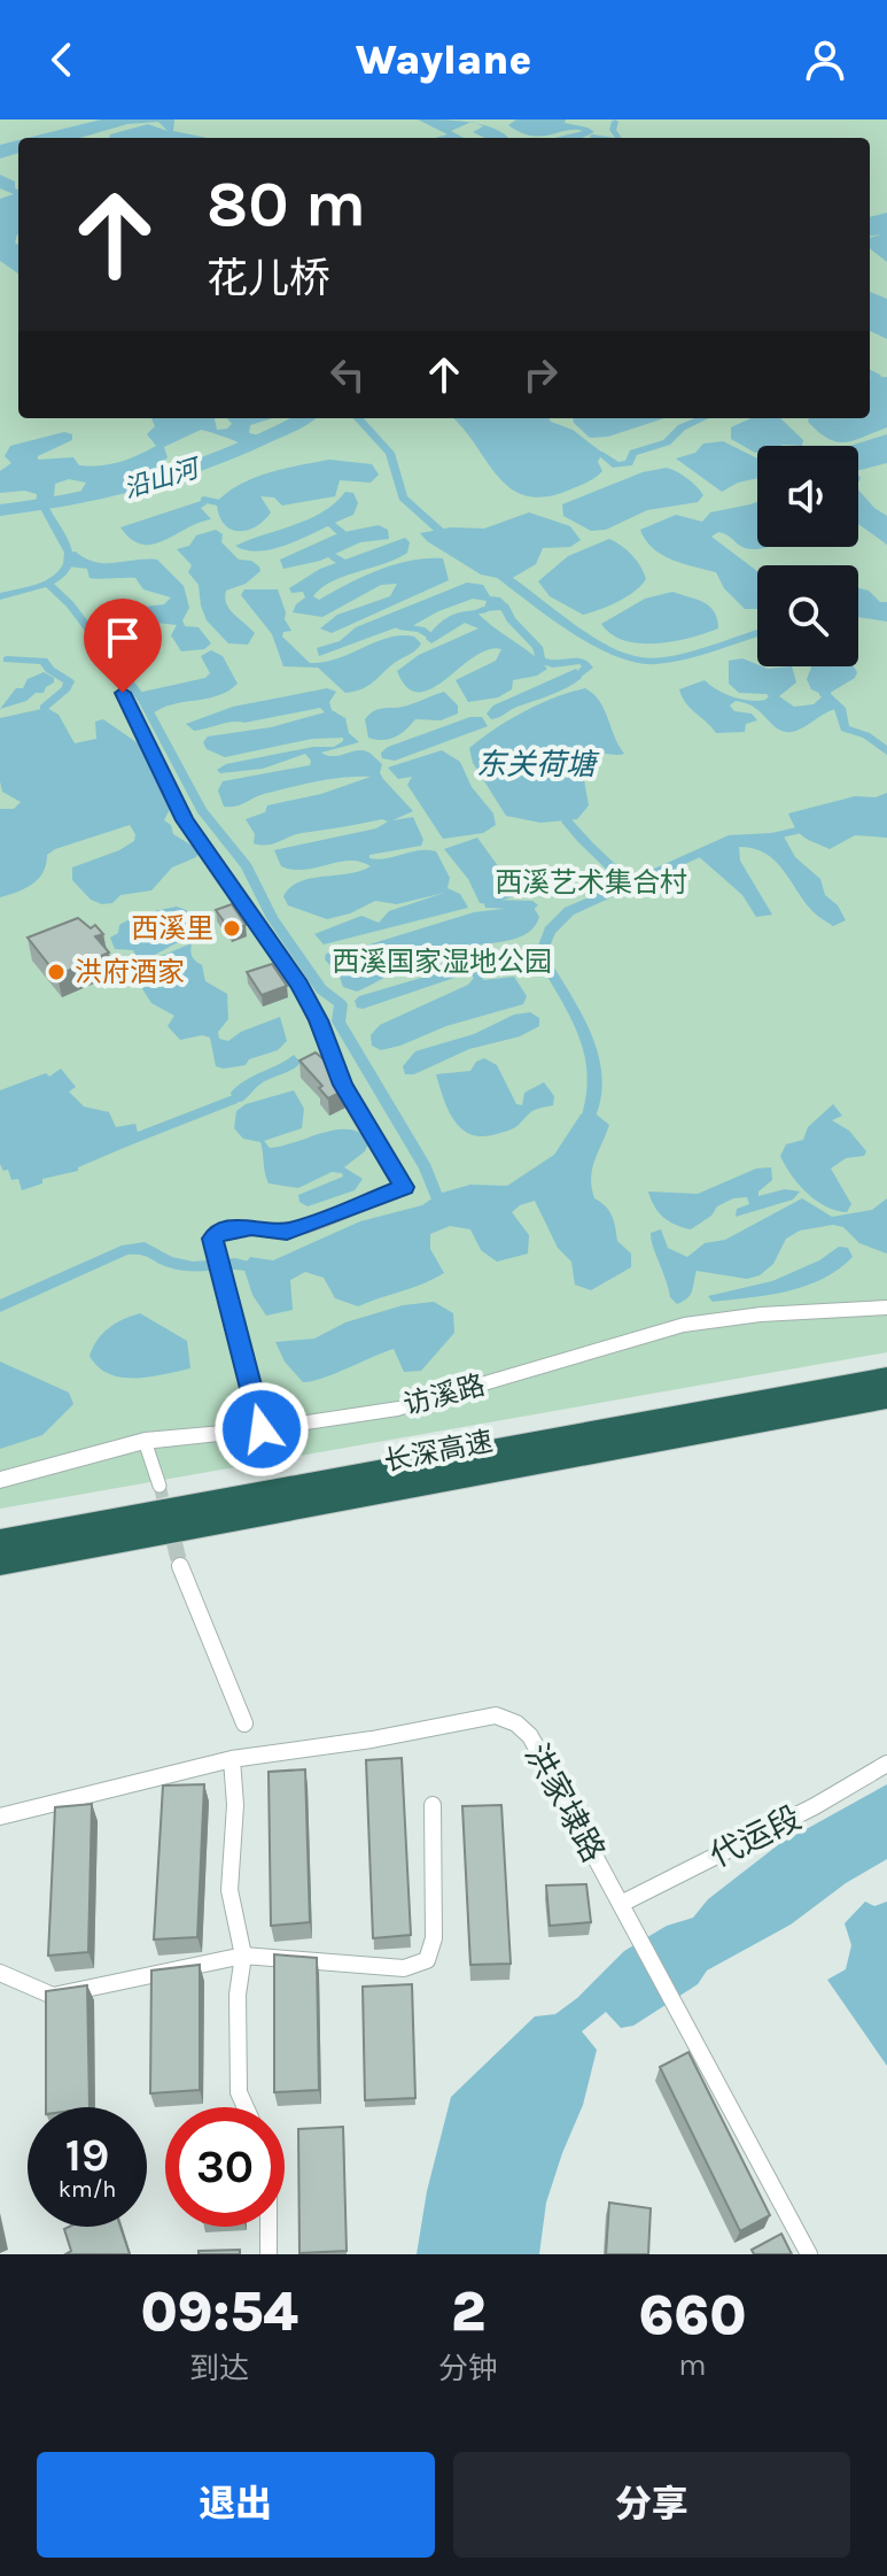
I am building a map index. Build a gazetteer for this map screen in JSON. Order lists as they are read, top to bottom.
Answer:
{
  "streets": {
    "highway": ["长深高速"],
    "street": ["访溪路", "洪家埭路", "代运段"]
  },
  "crossings": [
    ["洪家埭路", "代运段"]
  ],
  "water": ["沿山河", "东关荷塘"],
  "parks": ["西溪艺术集合村", "西溪国家湿地公园"],
  "places": ["西溪里", "洪府酒家"],
  "page": {
    "header": "Waylane",
    "turn": ["80 m", "花儿桥"],
    "speed": "19 km/h",
    "limit": "30",
    "eta": [
      "09:54",
      "到达",
      "2",
      "分钟",
      "660",
      "m"
    ],
    "buttons": ["退出", "分享"]
  }
}
